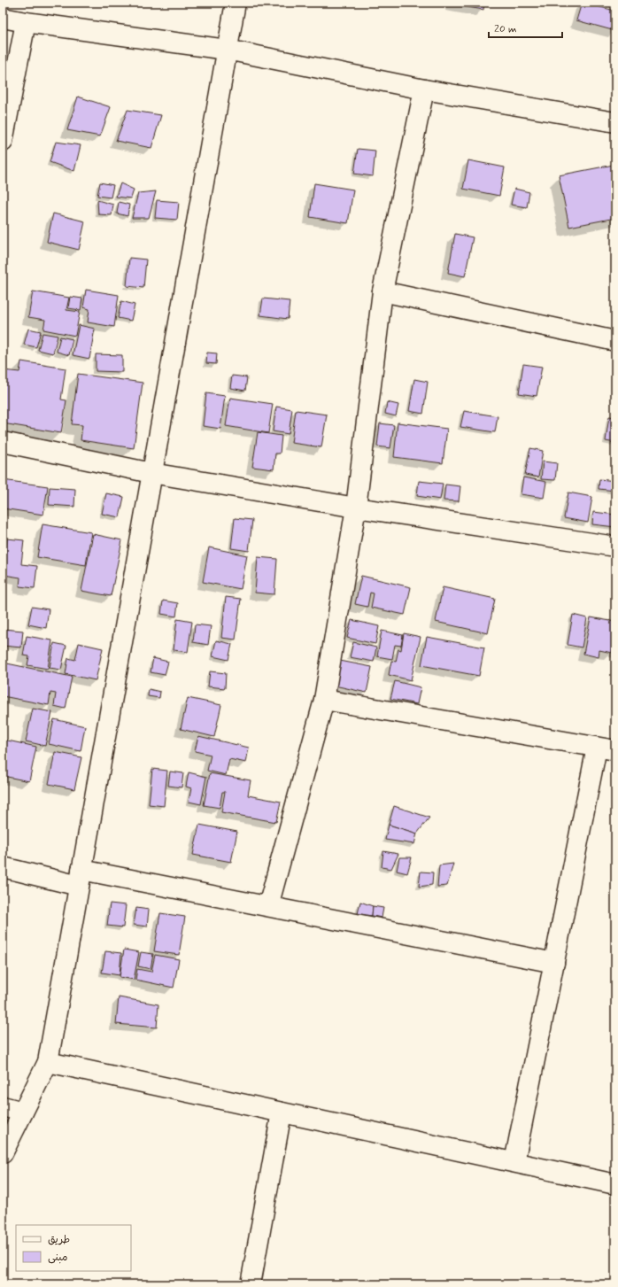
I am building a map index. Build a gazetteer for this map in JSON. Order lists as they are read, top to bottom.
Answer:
{
  "legend": ["طريق", "مبنى"],
  "scale_bar": "20 m"
}
